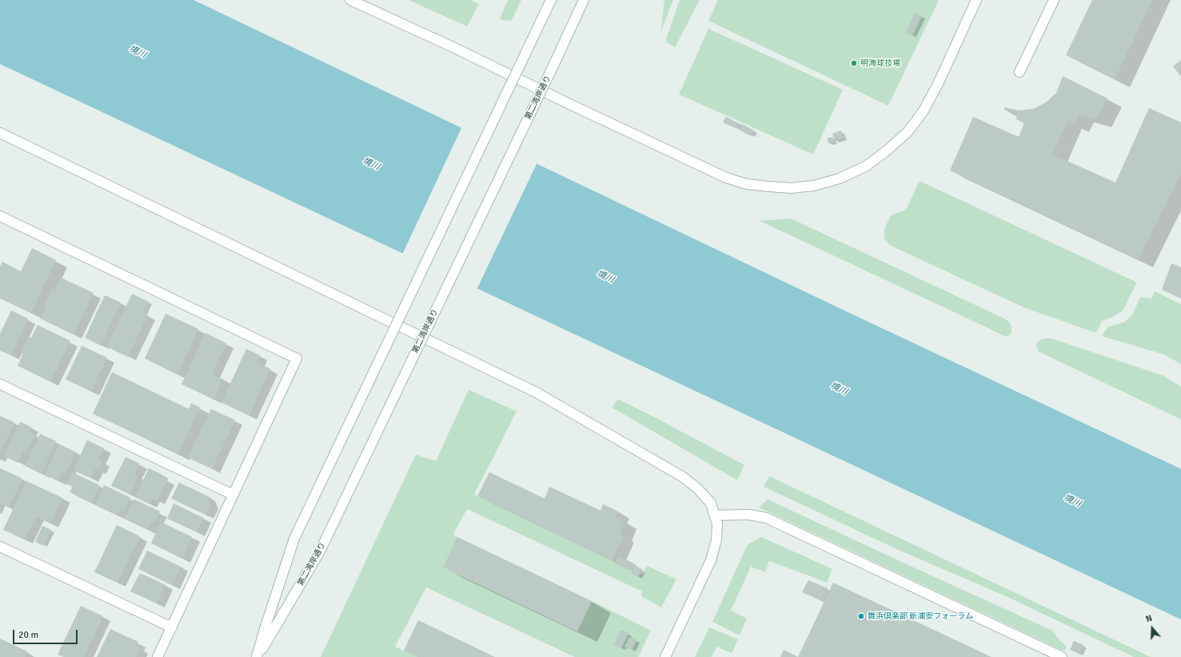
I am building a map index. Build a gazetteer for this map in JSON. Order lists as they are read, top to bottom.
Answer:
{
  "streets": {
    "street": ["第二湾岸通り"]
  },
  "water": ["境川"],
  "places": ["明海球技場", "舞浜倶楽部 新浦安フォーラム"],
  "scale_bar": "20 m",
  "north": "top"
}
